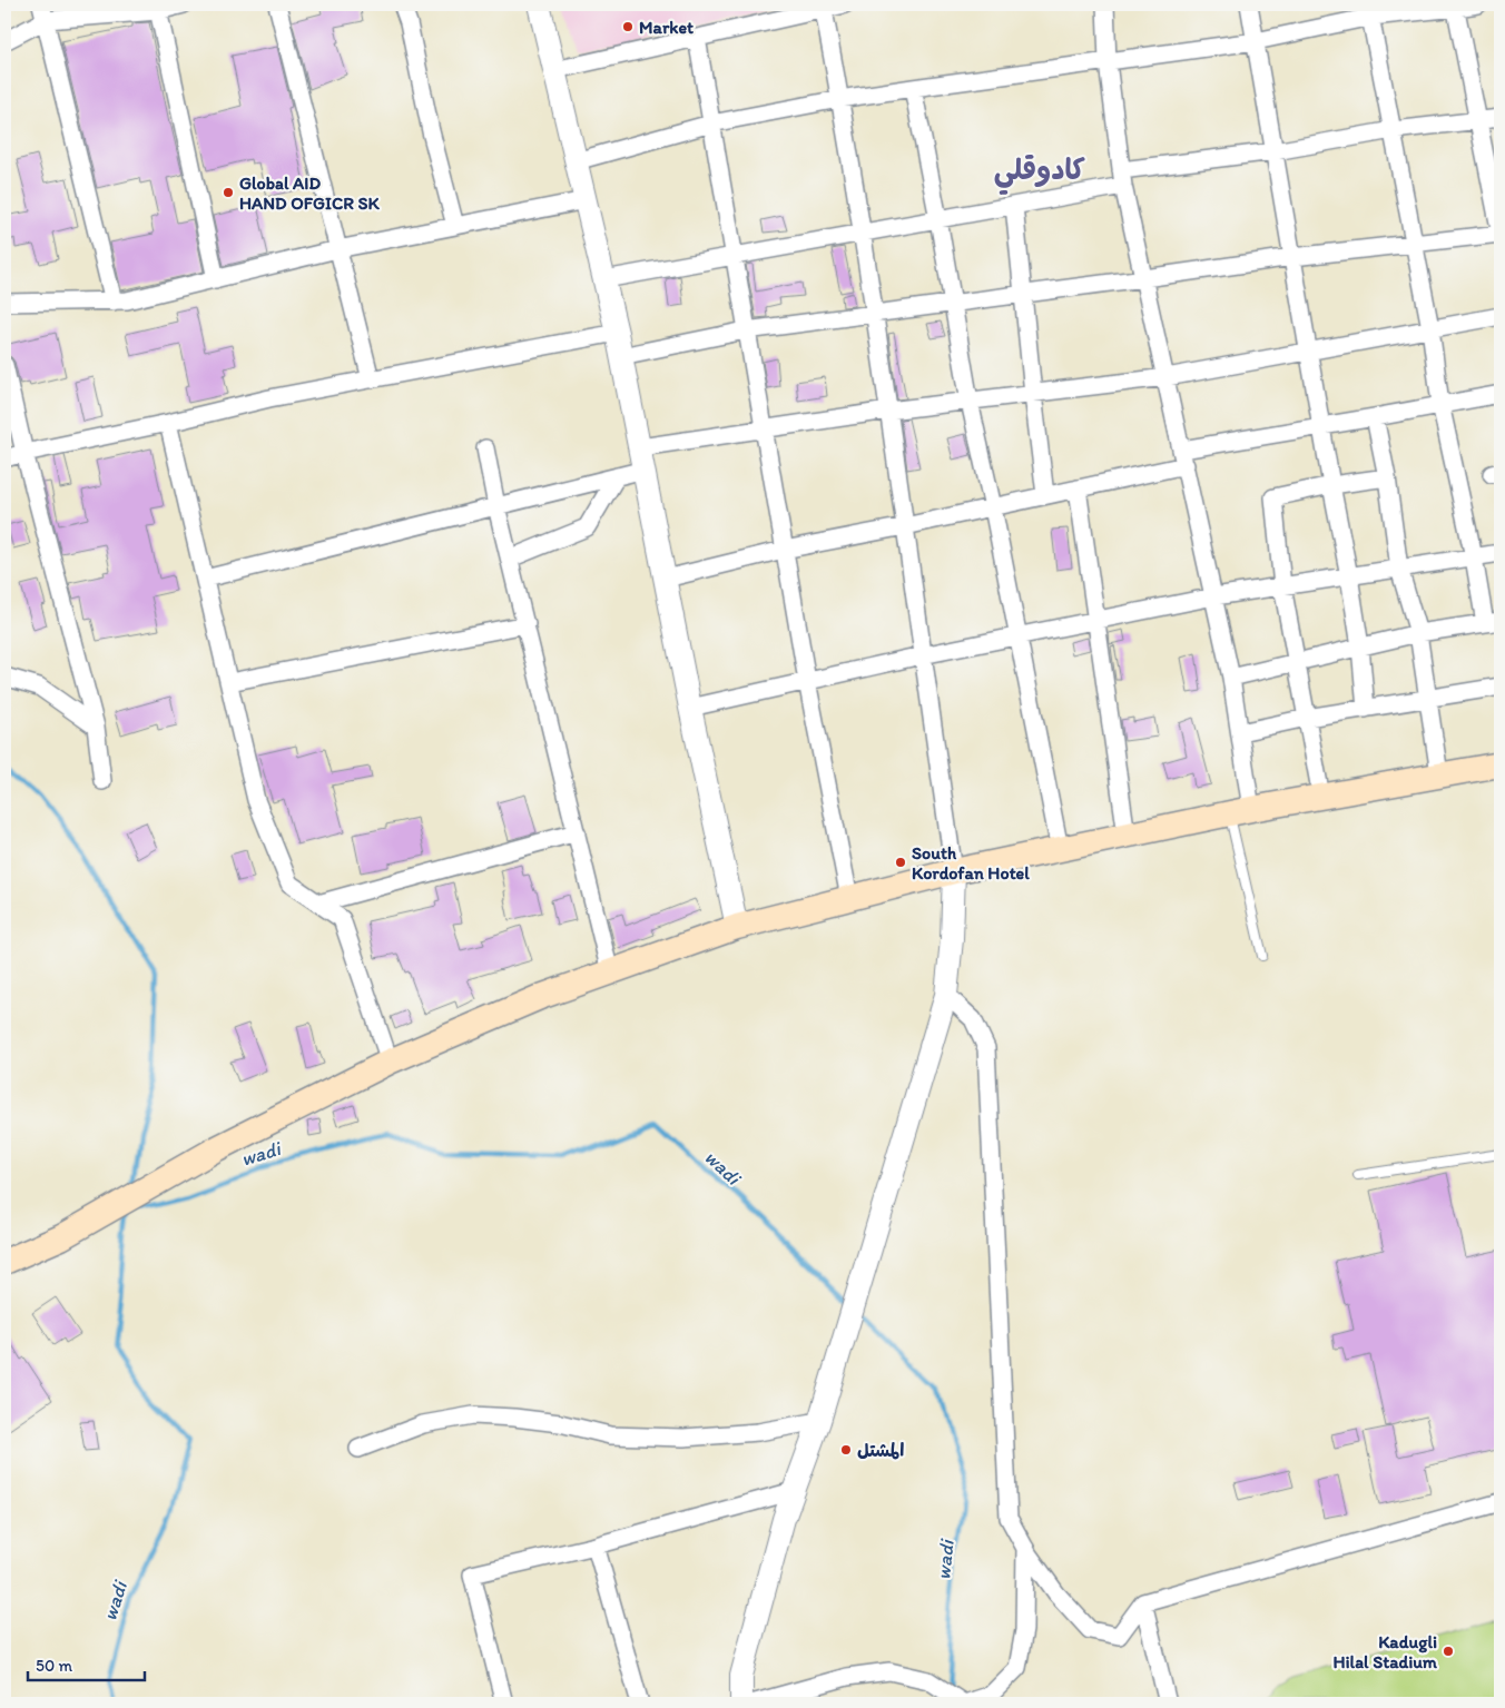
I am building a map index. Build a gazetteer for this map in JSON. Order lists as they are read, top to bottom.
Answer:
{
  "districts": ["كادوقلي"],
  "water": ["wadi"],
  "places": [
    "Market",
    "Global AID HAND OFGICR SK",
    "South Kordofan Hotel",
    "المشتل",
    "Kadugli Hilal Stadium"
  ],
  "scale_bar": "50 m"
}
